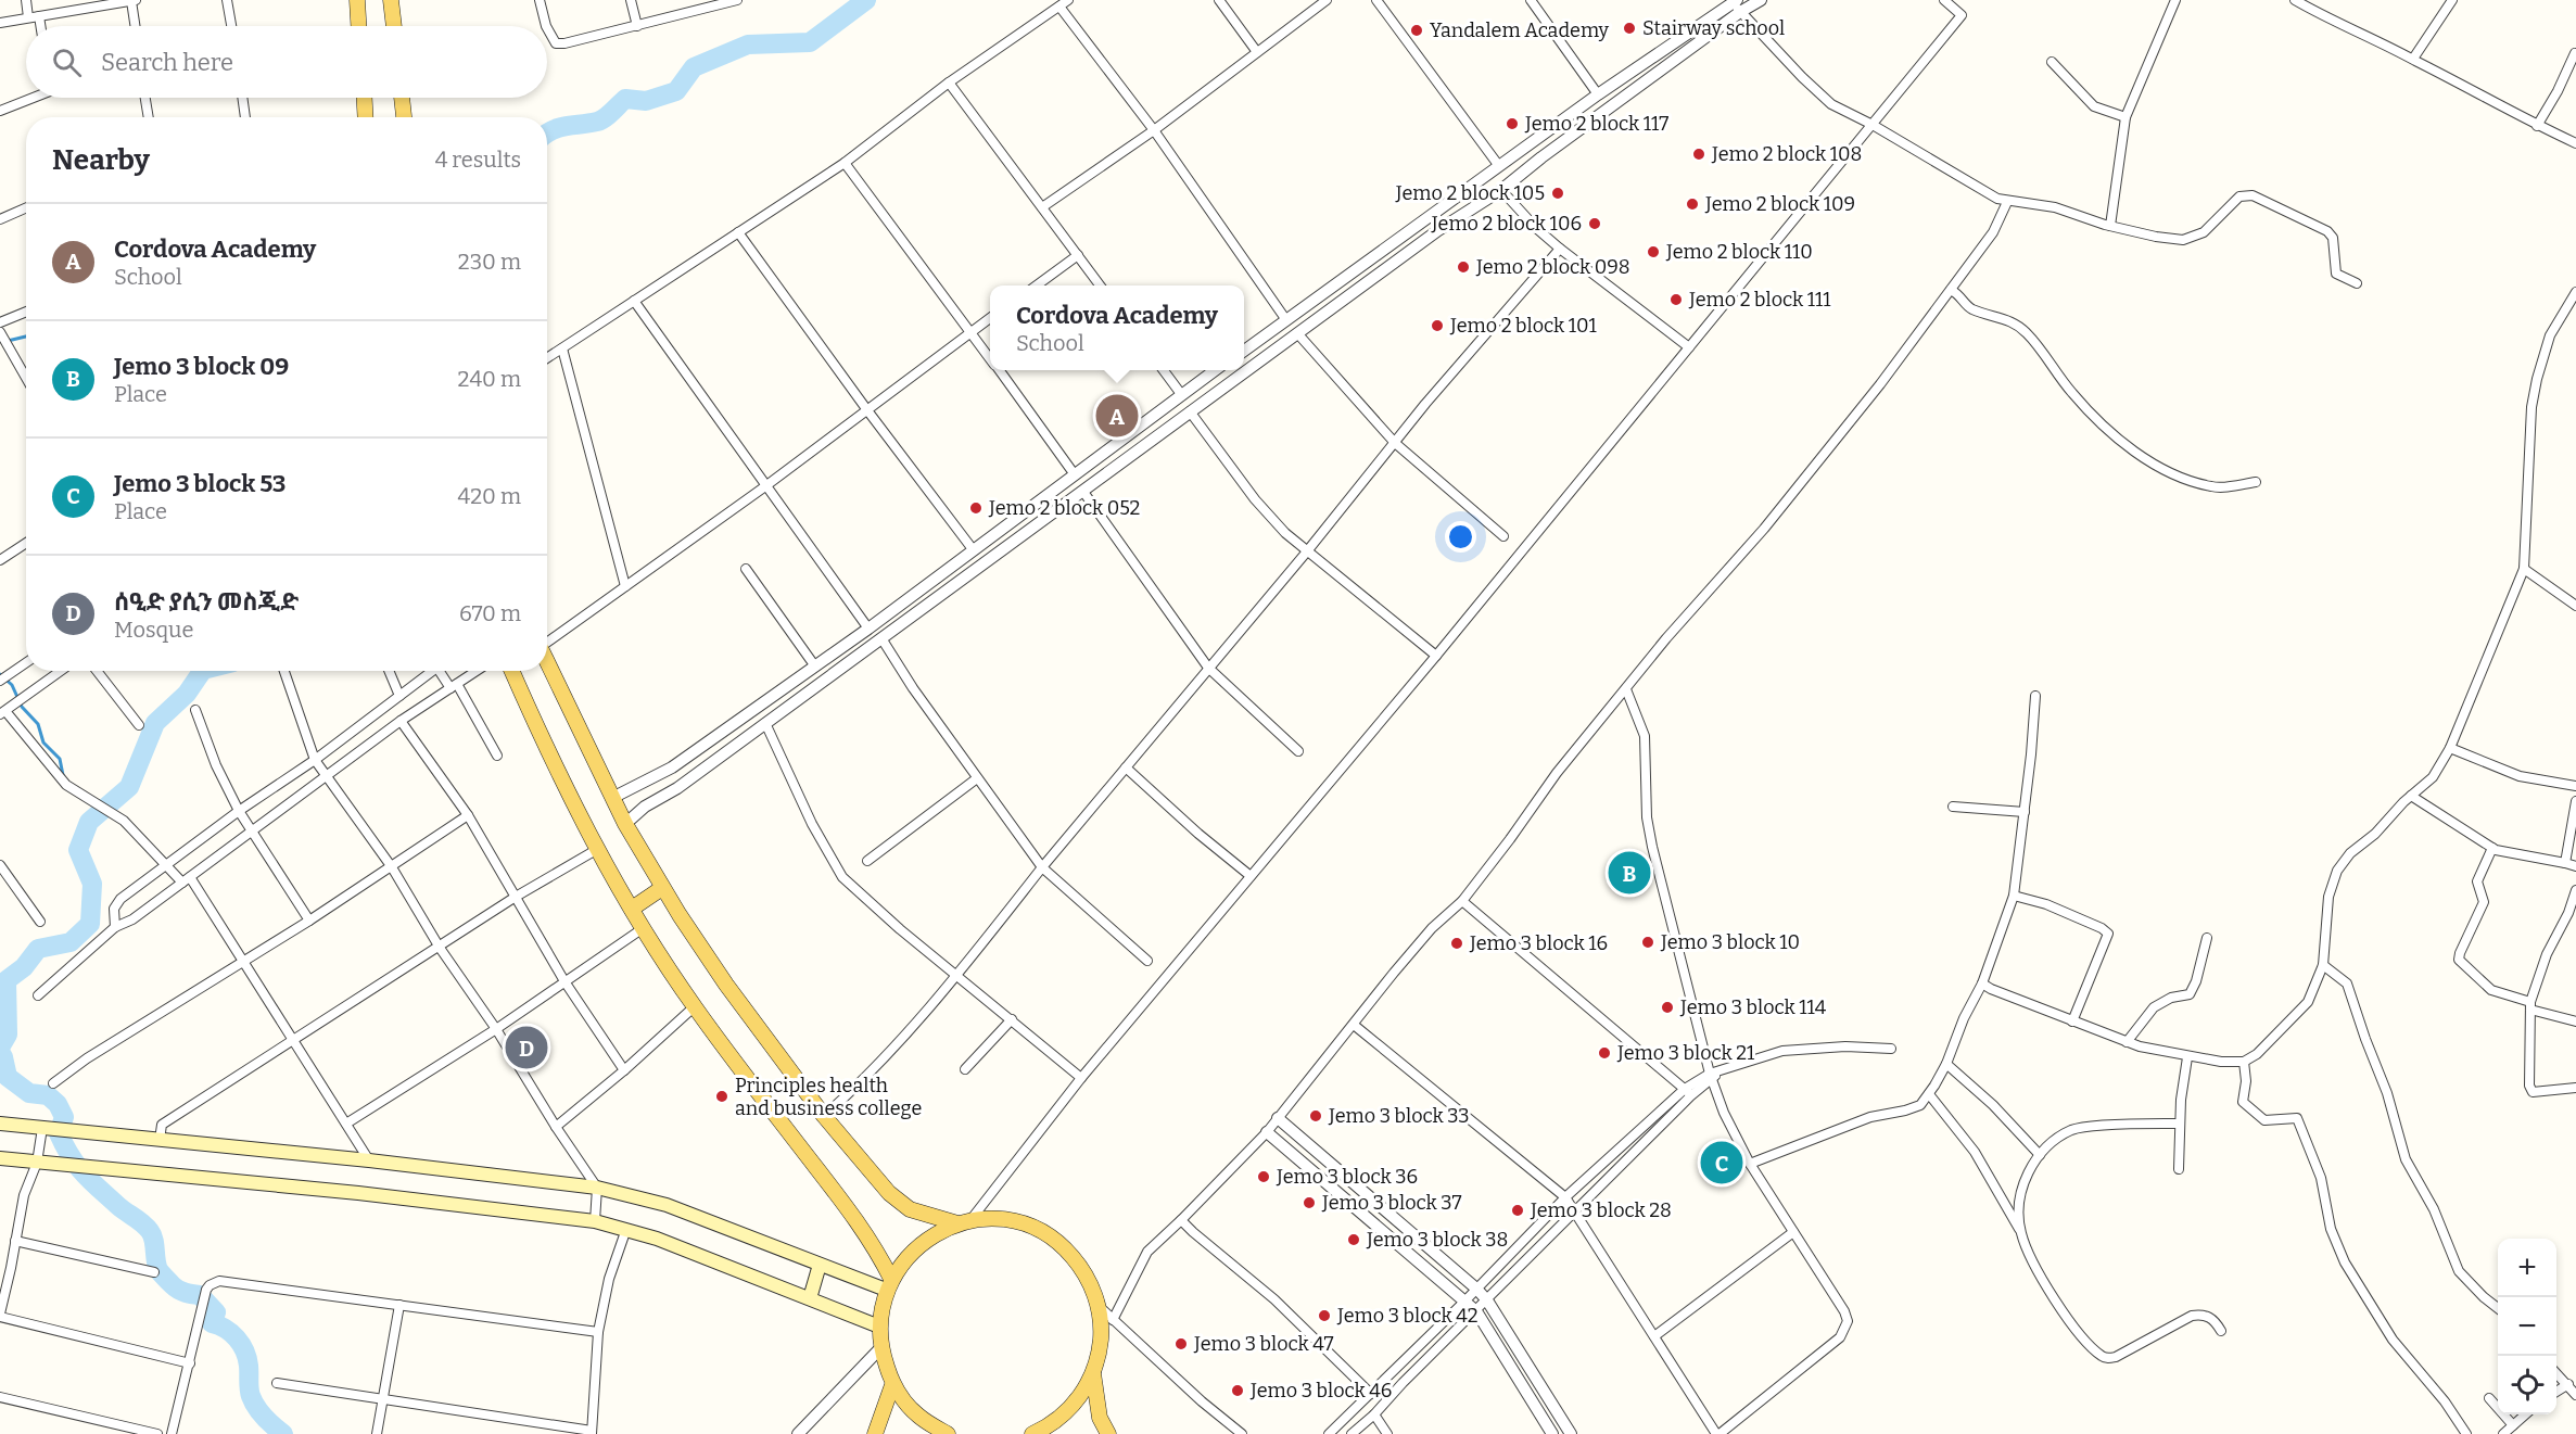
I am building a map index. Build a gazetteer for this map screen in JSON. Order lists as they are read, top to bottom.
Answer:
{
  "places": [
    "Stairway school",
    "Yandalem Academy",
    "Jemo 2 block 117",
    "Jemo 2 block 108",
    "Jemo 2 block 105",
    "Jemo 2 block 109",
    "Jemo 2 block 106",
    "Jemo 2 block 110",
    "Jemo 2 block 098",
    "Jemo 2 block 111",
    "Jemo 2 block 101",
    "Jemo 2 block 052",
    "Jemo 3 block 10",
    "Jemo 3 block 16",
    "Jemo 3 block 114",
    "Jemo 3 block 21",
    "Principles health and business college",
    "Jemo 3 block 33",
    "Jemo 3 block 36",
    "Jemo 3 block 37",
    "Jemo 3 block 28",
    "Jemo 3 block 38",
    "Jemo 3 block 42",
    "Jemo 3 block 47",
    "Jemo 3 block 46"
  ],
  "page": {
    "search": "Search here",
    "heading": ["Nearby", "4 results"],
    "list": [
      {
        "mark": "A",
        "name": "Cordova Academy",
        "note": "School",
        "value": "230 m"
      },
      {
        "mark": "B",
        "name": "Jemo 3 block 09",
        "note": "Place",
        "value": "240 m"
      },
      {
        "mark": "C",
        "name": "Jemo 3 block 53",
        "note": "Place",
        "value": "420 m"
      },
      {
        "mark": "D",
        "name": "ሰዒድ ያሲን መስጂድ",
        "note": "Mosque",
        "value": "670 m"
      }
    ],
    "popup": ["Cordova Academy", "School"],
    "pins": [
      "A",
      "B",
      "D",
      "C"
    ],
    "map_buttons": ["+", "−"]
  }
}
